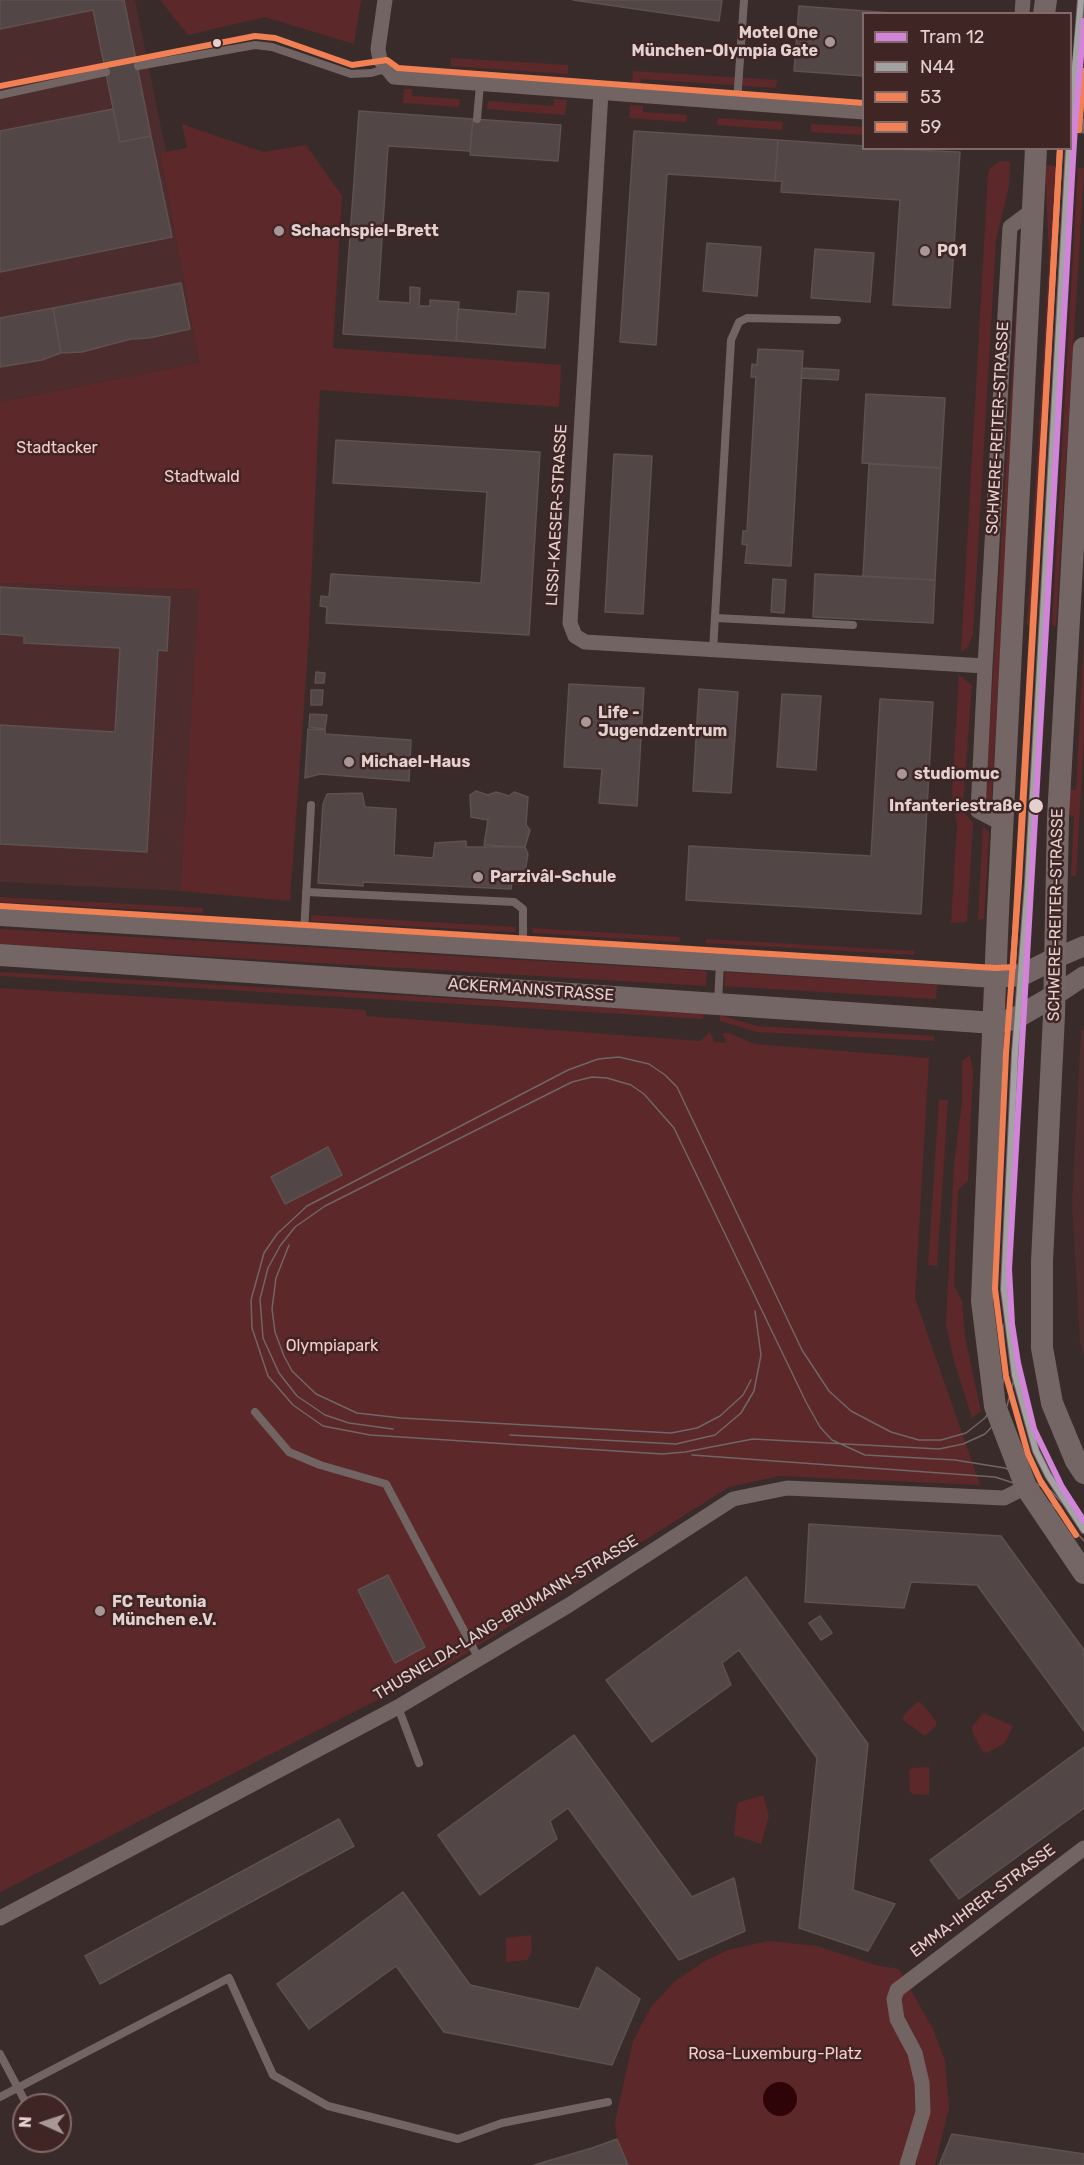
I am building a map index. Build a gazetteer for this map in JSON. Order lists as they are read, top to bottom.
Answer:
{
  "streets": {
    "main road": ["SCHWERE-REITER-STRASSE", "ACKERMANNSTRASSE"],
    "street": ["LISSI-KAESER-STRASSE", "THUSNELDA-LANG-BRUMANN-STRASSE", "EMMA-IHRER-STRASSE"]
  },
  "crossings": [
    ["SCHWERE-REITER-STRASSE", "LISSI-KAESER-STRASSE"],
    ["SCHWERE-REITER-STRASSE", "ACKERMANNSTRASSE"],
    ["SCHWERE-REITER-STRASSE", "THUSNELDA-LANG-BRUMANN-STRASSE"]
  ],
  "parks": [
    "Stadtacker",
    "Stadtwald",
    "Olympiapark",
    "Rosa-Luxemburg-Platz"
  ],
  "places": [
    "Motel One München-Olympia Gate",
    "Schachspiel-Brett",
    "P01",
    "Life - Jugendzentrum",
    "Michael-Haus",
    "studiomuc",
    "Infanteriestraße",
    "Parzivâl-Schule",
    "FC Teutonia München e.V."
  ],
  "lines": [
    "transit line N44",
    "tram line 12",
    "transit line 59",
    "transit line 53"
  ],
  "legend": [
    "Tram 12",
    "N44",
    "53",
    "59"
  ],
  "north": "left"
}
